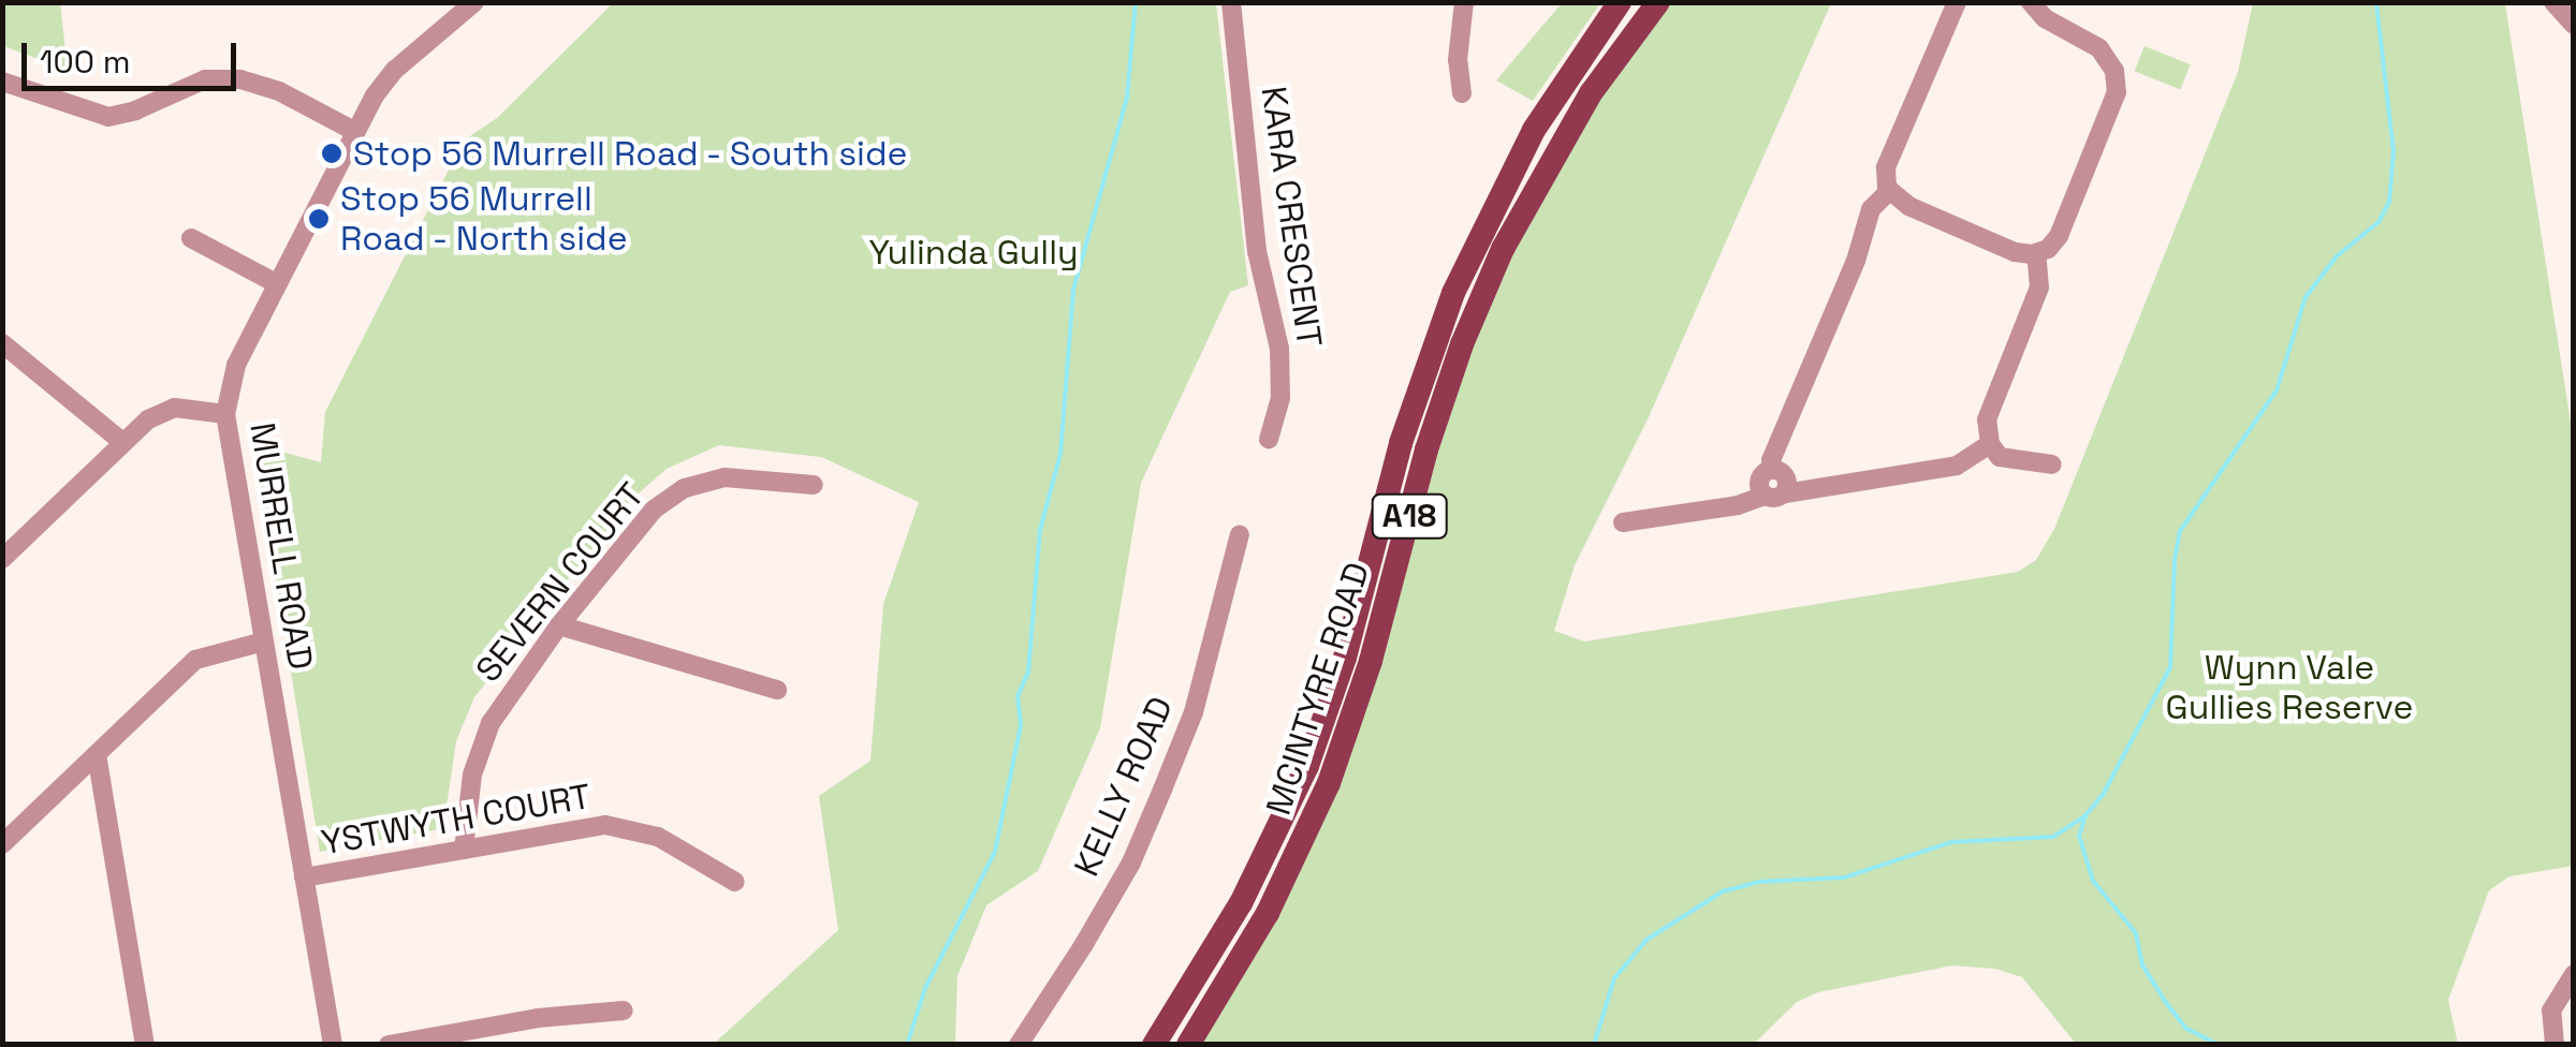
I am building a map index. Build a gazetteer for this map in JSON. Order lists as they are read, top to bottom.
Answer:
{
  "streets": {
    "main road": ["A18", "MCINTYRE ROAD"],
    "street": [
      "KARA CRESCENT",
      "MURRELL ROAD",
      "SEVERN COURT",
      "KELLY ROAD",
      "YSTWYTH COURT"
    ]
  },
  "crossings": [
    ["MURRELL ROAD", "YSTWYTH COURT"],
    ["SEVERN COURT", "YSTWYTH COURT"]
  ],
  "parks": ["Yulinda Gully", "Wynn Vale Gullies Reserve"],
  "places": ["Stop 56 Murrell Road - South side", "Stop 56 Murrell Road - North side"],
  "scale_bar": "100 m"
}
